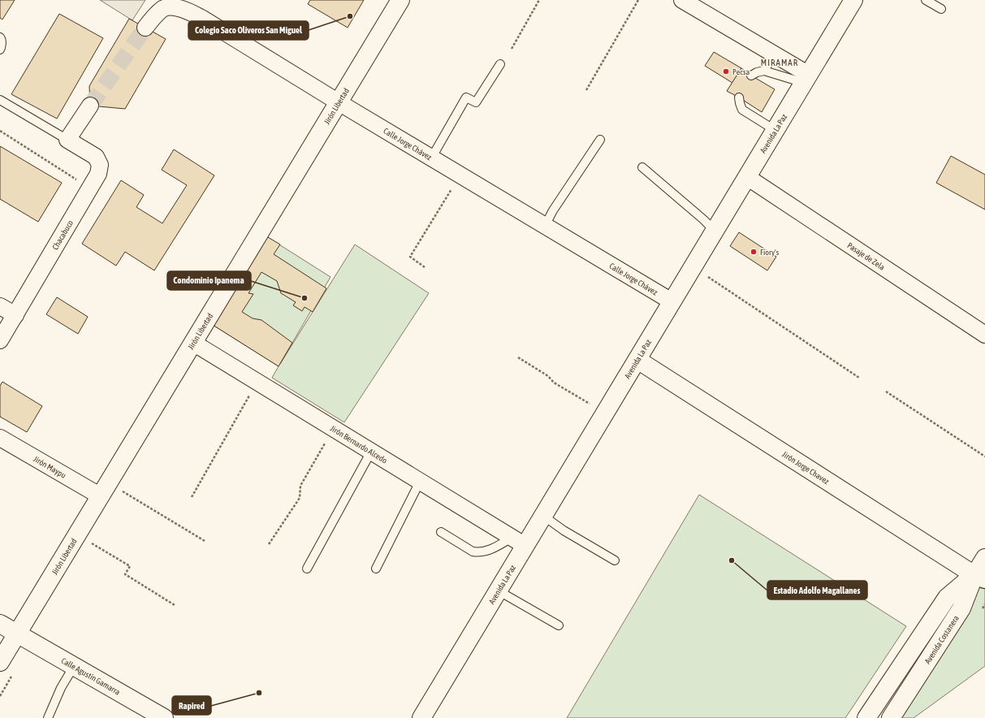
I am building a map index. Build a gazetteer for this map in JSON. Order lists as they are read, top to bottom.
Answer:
{
  "streets": {
    "main road": [
      "Jirón Libertad",
      "Avenida La Paz",
      "Jirón Jorge Chavez",
      "Avenida Costanera",
      "Calle Agustín Gamarra"
    ],
    "street": [
      "Calle Jorge Chávez",
      "Chacabuco",
      "Pasaje de Zela",
      "Jirón Bernardo Alcedo",
      "Jirón Maypu"
    ]
  },
  "crossings": [
    ["Jirón Libertad", "Calle Jorge Chávez"],
    ["Jirón Libertad", "Jirón Bernardo Alcedo"],
    ["Jirón Libertad", "Jirón Maypu"],
    ["Jirón Libertad", "Calle Agustín Gamarra"],
    ["Avenida La Paz", "Calle Jorge Chávez"],
    ["Avenida La Paz", "Pasaje de Zela"],
    ["Avenida La Paz", "Jirón Bernardo Alcedo"],
    ["Avenida La Paz", "Jirón Jorge Chavez"],
    ["Jirón Jorge Chavez", "Avenida Costanera"]
  ],
  "districts": ["MIRAMAR"],
  "places": [
    "Colegio Saco Oliveros San Miguel",
    "Pecsa",
    "Fiory's",
    "Condominio Ipanema",
    "Estadio Adolfo Magallanes",
    "Rapired"
  ]
}
